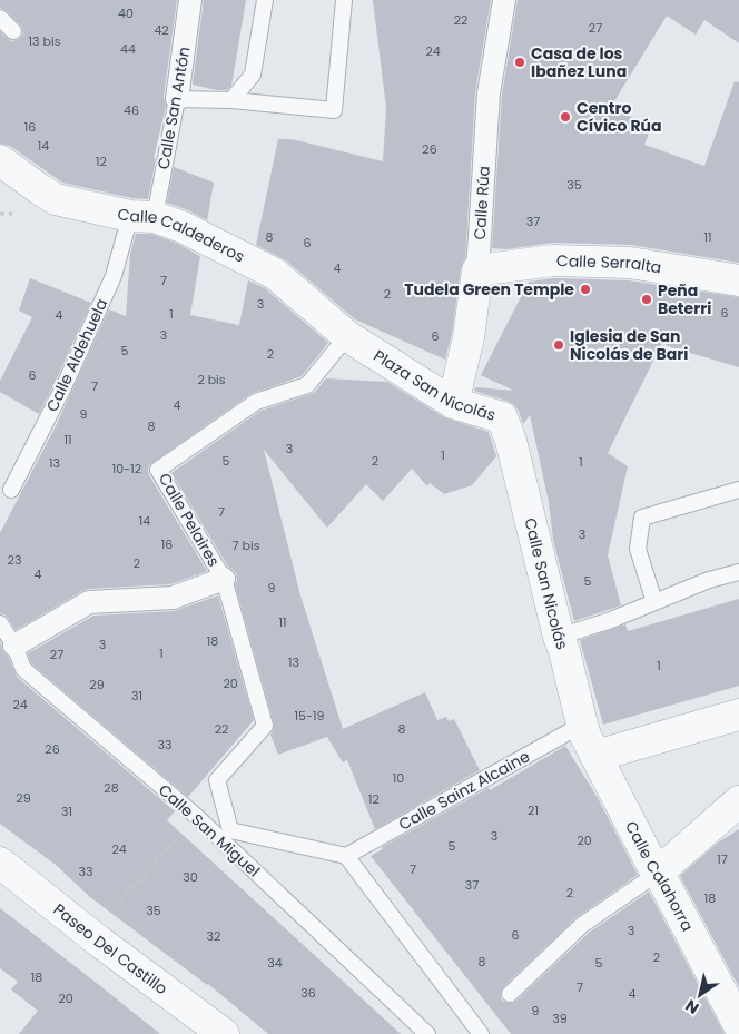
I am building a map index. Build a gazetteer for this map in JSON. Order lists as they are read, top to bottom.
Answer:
{
  "streets": {
    "street": [
      "Calle San Antón",
      "Calle Rúa",
      "Calle Caldederos",
      "Calle Serralta",
      "Plaza San Nicolás",
      "Calle San Nicolás",
      "Calle Calahorra",
      "Paseo Del Castillo"
    ],
    "lane": [
      "Calle Aldehuela",
      "Calle Pelaires",
      "Calle Sainz Alcaine",
      "Calle San Miguel"
    ]
  },
  "crossings": [
    ["Calle San Antón", "Calle Caldederos"],
    ["Calle San Antón", "Calle Aldehuela"],
    ["Calle Rúa", "Calle Serralta"],
    ["Calle Rúa", "Plaza San Nicolás"],
    ["Calle Caldederos", "Calle Aldehuela"],
    ["Calle Caldederos", "Plaza San Nicolás"],
    ["Calle Caldederos", "Calle Pelaires"],
    ["Plaza San Nicolás", "Calle Pelaires"],
    ["Plaza San Nicolás", "Calle San Nicolás"],
    ["Calle Pelaires", "Calle San Miguel"],
    ["Calle San Nicolás", "Calle Sainz Alcaine"],
    ["Calle San Nicolás", "Calle Calahorra"],
    ["Calle Sainz Alcaine", "Calle San Miguel"],
    ["Calle Sainz Alcaine", "Calle Calahorra"]
  ],
  "places": [
    "Casa de los Ibañez Luna",
    "Centro Cívico Rúa",
    "Tudela Green Temple",
    "Peña Beterri",
    "Iglesia de San Nicolás de Bari"
  ],
  "house_numbers": [
    "40",
    "22",
    "27",
    "42",
    "13 bis",
    "44",
    "24",
    "46",
    "16",
    "14",
    "26",
    "12",
    "35",
    "37",
    "8",
    "11",
    "6",
    "4",
    "7",
    "2",
    "3",
    "6",
    "1",
    "4",
    "3",
    "6",
    "5",
    "2",
    "6",
    "2 bis",
    "7",
    "4",
    "9",
    "8",
    "11",
    "3",
    "1",
    "5",
    "2",
    "1",
    "13",
    "10-12",
    "7",
    "14",
    "3",
    "16",
    "7 bis",
    "23",
    "2",
    "4",
    "5",
    "9",
    "11",
    "18",
    "3",
    "1",
    "27",
    "13",
    "1",
    "20",
    "29",
    "31",
    "24",
    "15-19",
    "22",
    "8",
    "33",
    "26",
    "10",
    "28",
    "29",
    "12",
    "21",
    "31",
    "3",
    "20",
    "5",
    "24",
    "17",
    "7",
    "33",
    "30",
    "37",
    "2",
    "18",
    "35",
    "3",
    "6",
    "32",
    "2",
    "8",
    "34",
    "5",
    "18",
    "7",
    "36",
    "4",
    "20",
    "9",
    "39"
  ],
  "north": "bottom left"
}
